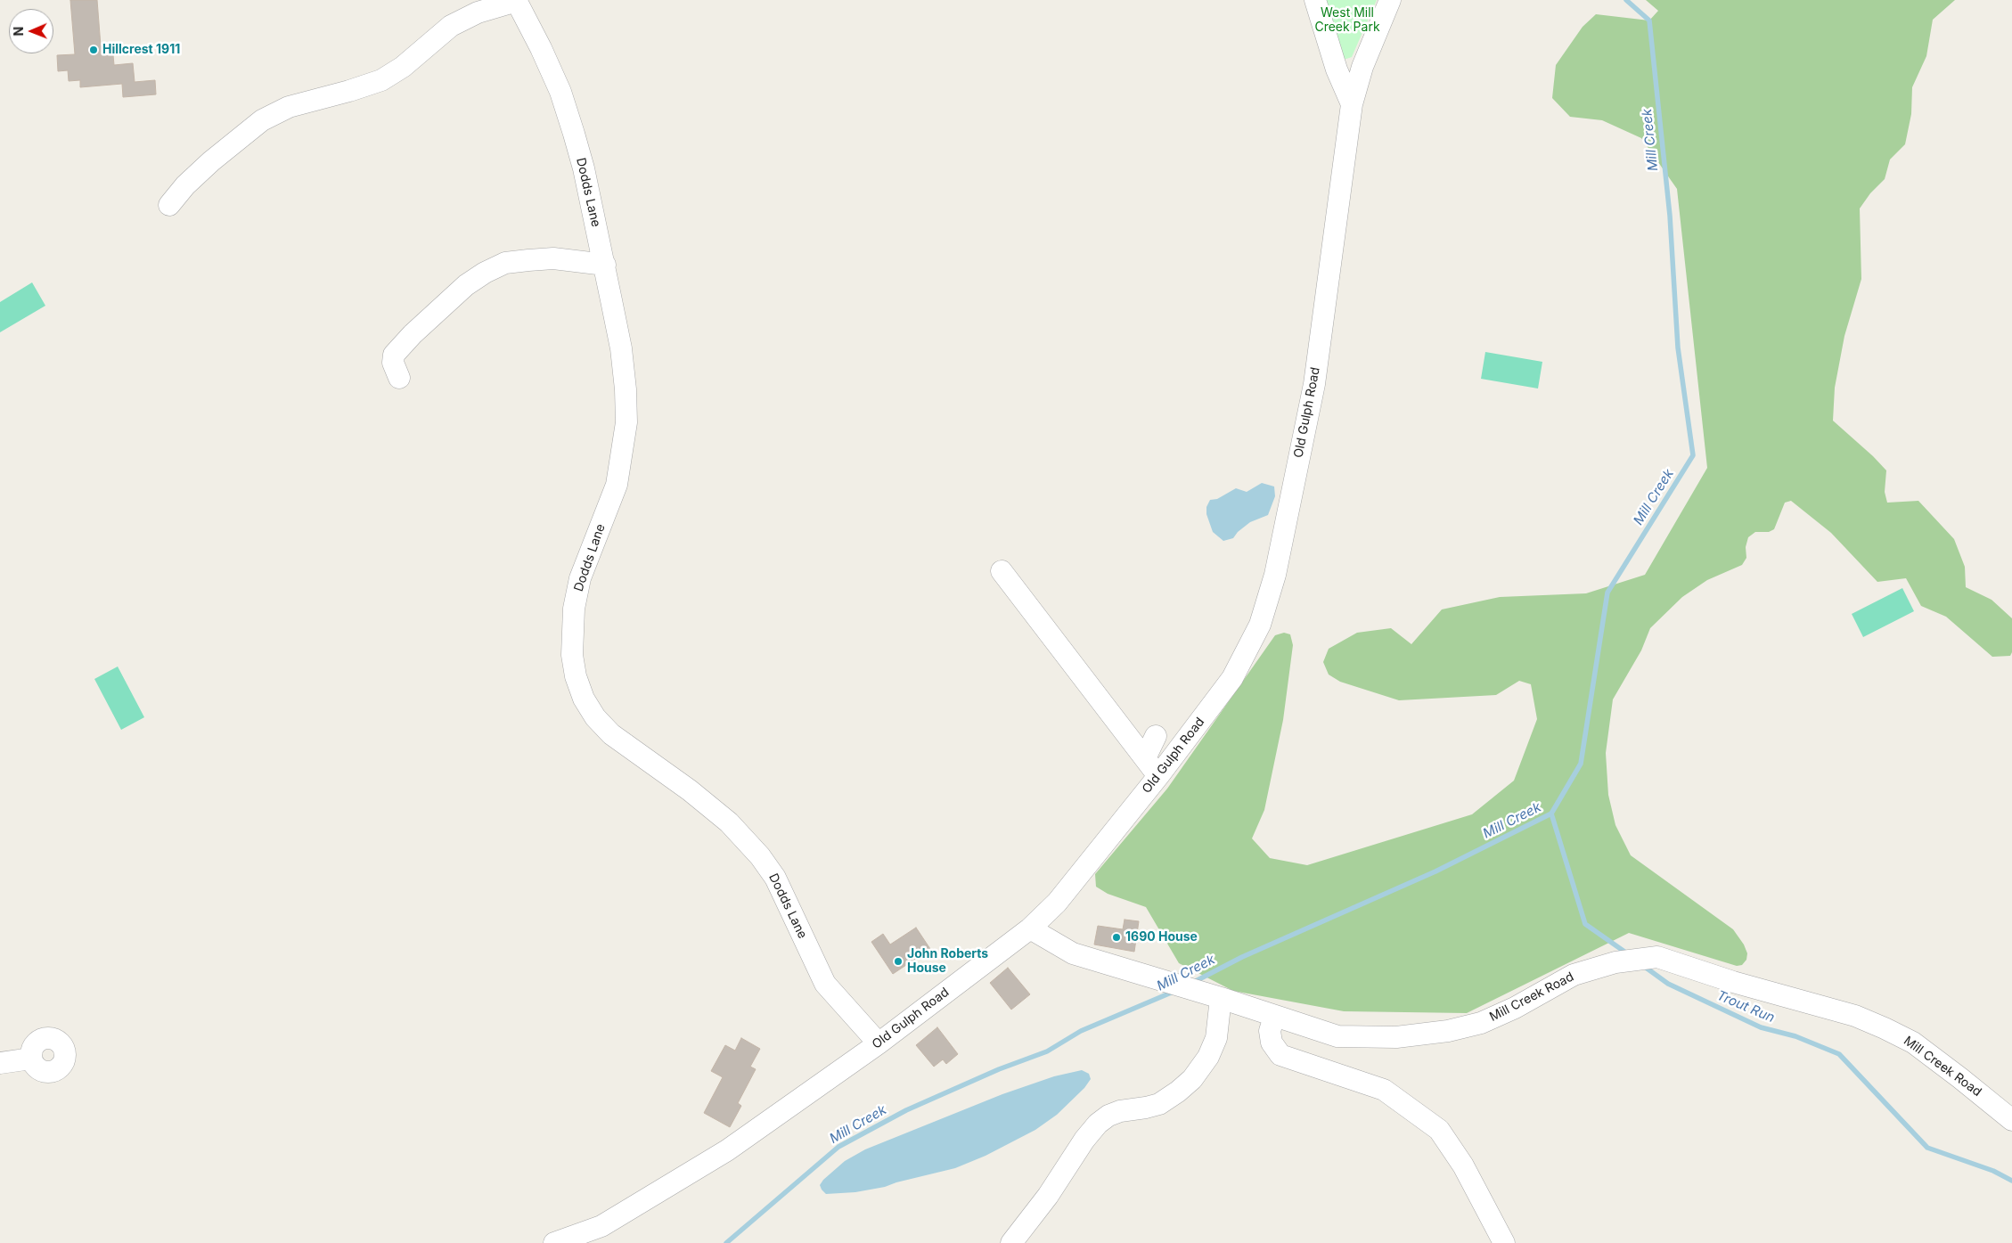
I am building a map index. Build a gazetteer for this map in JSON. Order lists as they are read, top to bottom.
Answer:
{
  "streets": {
    "street": ["Dodds Lane", "Old Gulph Road", "Mill Creek Road"]
  },
  "crossings": [
    ["Dodds Lane", "Old Gulph Road"],
    ["Old Gulph Road", "Mill Creek Road"]
  ],
  "water": ["Mill Creek", "Trout Run"],
  "parks": ["West Mill Creek Park"],
  "places": ["Hillcrest 1911", "1690 House", "John Roberts House"],
  "north": "left"
}
